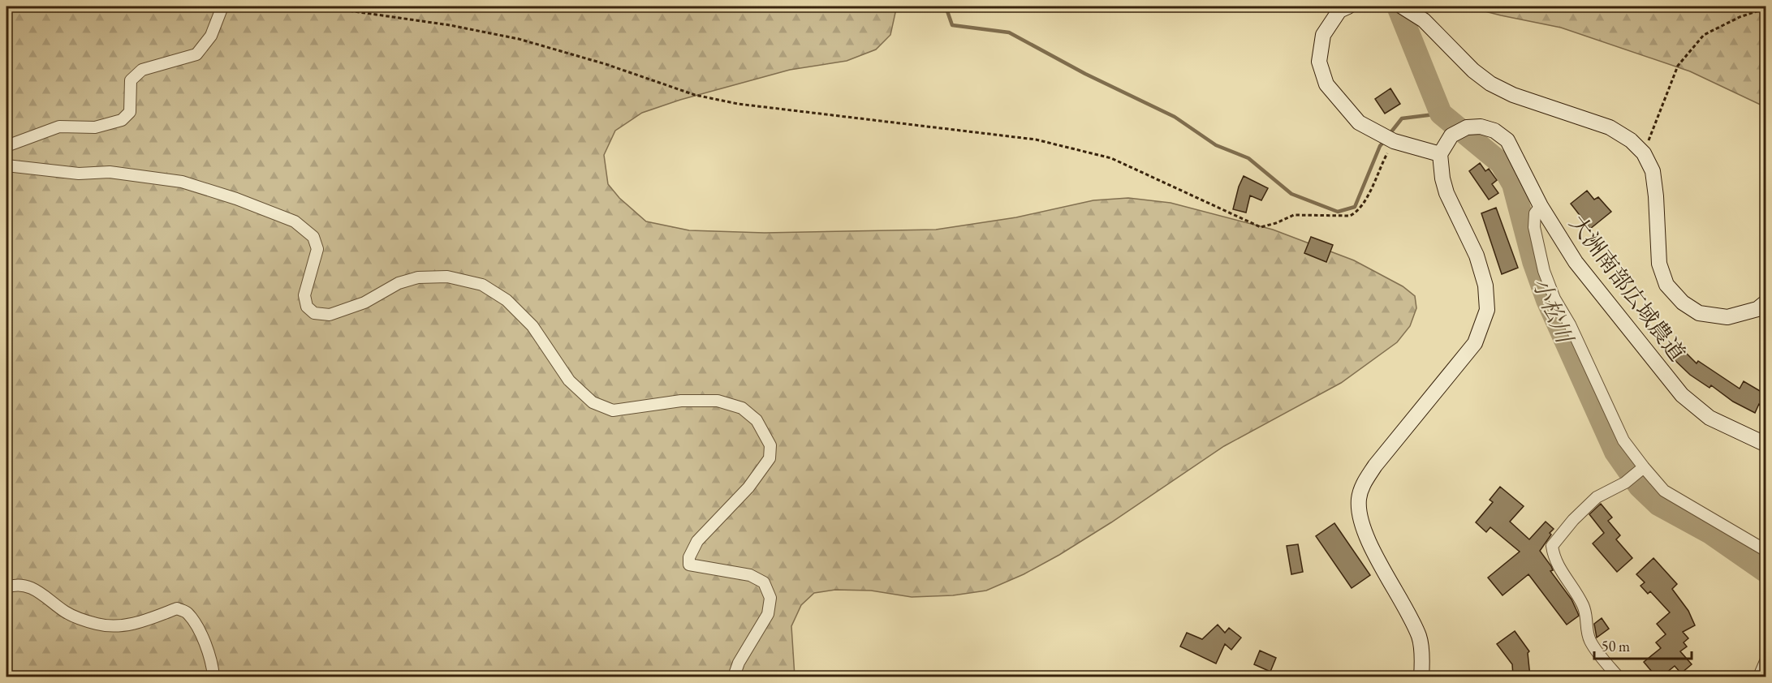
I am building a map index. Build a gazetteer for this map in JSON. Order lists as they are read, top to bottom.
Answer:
{
  "streets": {
    "street": ["大洲南部広域農道"]
  },
  "water": ["小松川"],
  "scale_bar": "50 m"
}
